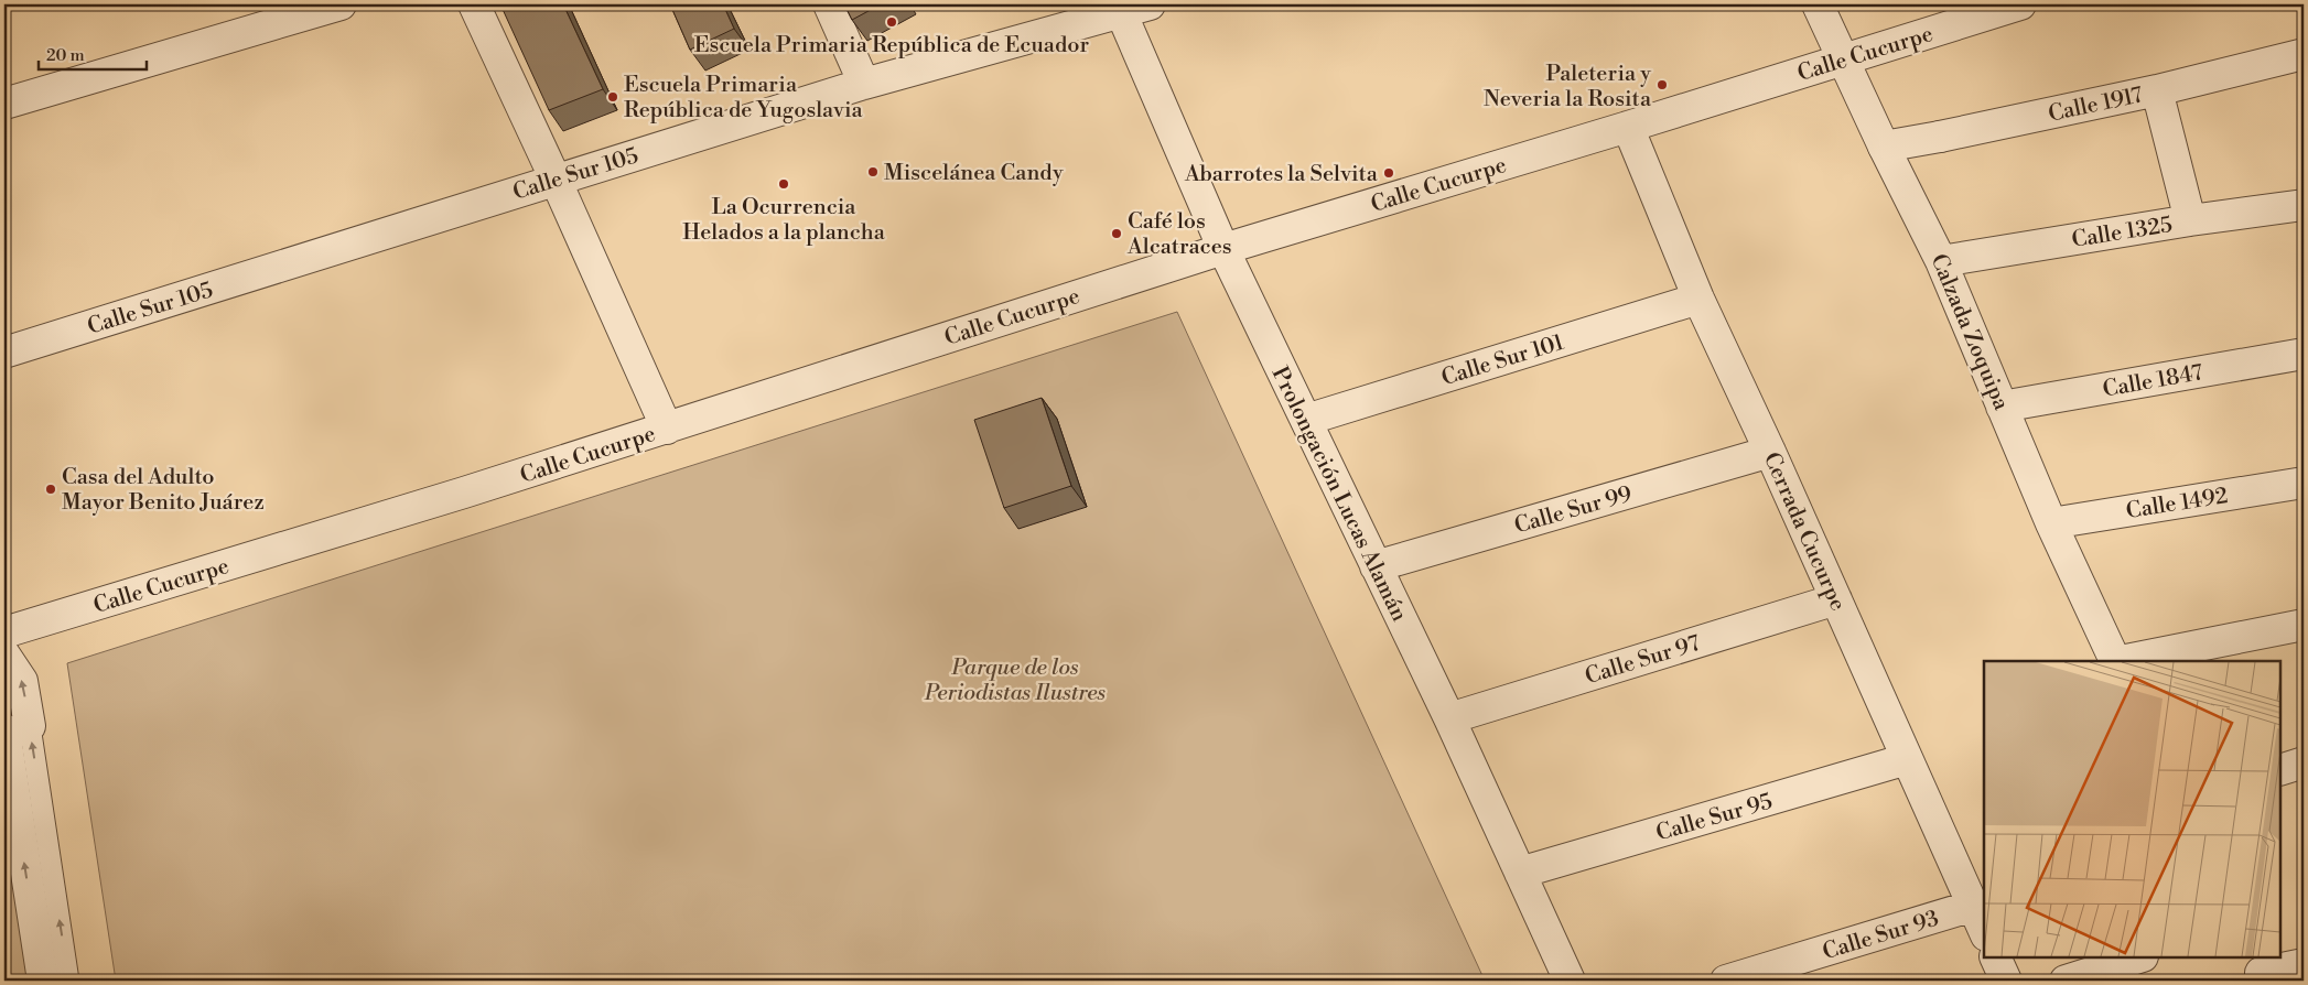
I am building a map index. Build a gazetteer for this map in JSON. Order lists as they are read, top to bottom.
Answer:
{
  "streets": {
    "street": [
      "Calle Cucurpe",
      "Calle 1917",
      "Calle Sur 105",
      "Calle 1325",
      "Calzada Zoquipa",
      "Calle Sur 101",
      "Calle 1847",
      "Prolongación Lucas Alamán",
      "Calle 1492",
      "Calle Sur 99",
      "Cerrada Cucurpe",
      "Calle Sur 97",
      "Calle Sur 95",
      "Calle Sur 93"
    ]
  },
  "crossings": [
    ["Calle Cucurpe", "Calzada Zoquipa"],
    ["Calle Cucurpe", "Prolongación Lucas Alamán"],
    ["Calle Cucurpe", "Cerrada Cucurpe"],
    ["Calle 1917", "Calzada Zoquipa"],
    ["Calle Sur 105", "Prolongación Lucas Alamán"],
    ["Calle 1325", "Calzada Zoquipa"],
    ["Calzada Zoquipa", "Calle 1847"],
    ["Calzada Zoquipa", "Calle 1492"],
    ["Calle Sur 101", "Prolongación Lucas Alamán"],
    ["Calle Sur 101", "Cerrada Cucurpe"],
    ["Prolongación Lucas Alamán", "Calle Sur 99"],
    ["Prolongación Lucas Alamán", "Calle Sur 97"],
    ["Prolongación Lucas Alamán", "Calle Sur 95"],
    ["Calle Sur 99", "Cerrada Cucurpe"],
    ["Cerrada Cucurpe", "Calle Sur 97"],
    ["Cerrada Cucurpe", "Calle Sur 95"],
    ["Cerrada Cucurpe", "Calle Sur 93"]
  ],
  "parks": ["Parque de los Periodistas Ilustres"],
  "places": [
    "Escuela Primaria República de Ecuador",
    "Paleteria y Neveria la Rosita",
    "Escuela Primaria República de Yugoslavia",
    "Miscelánea Candy",
    "Abarrotes la Selvita",
    "La Ocurrencia Helados a la plancha",
    "Café los Alcatraces",
    "Casa del Adulto Mayor Benito Juárez"
  ],
  "scale_bar": "20 m"
}
